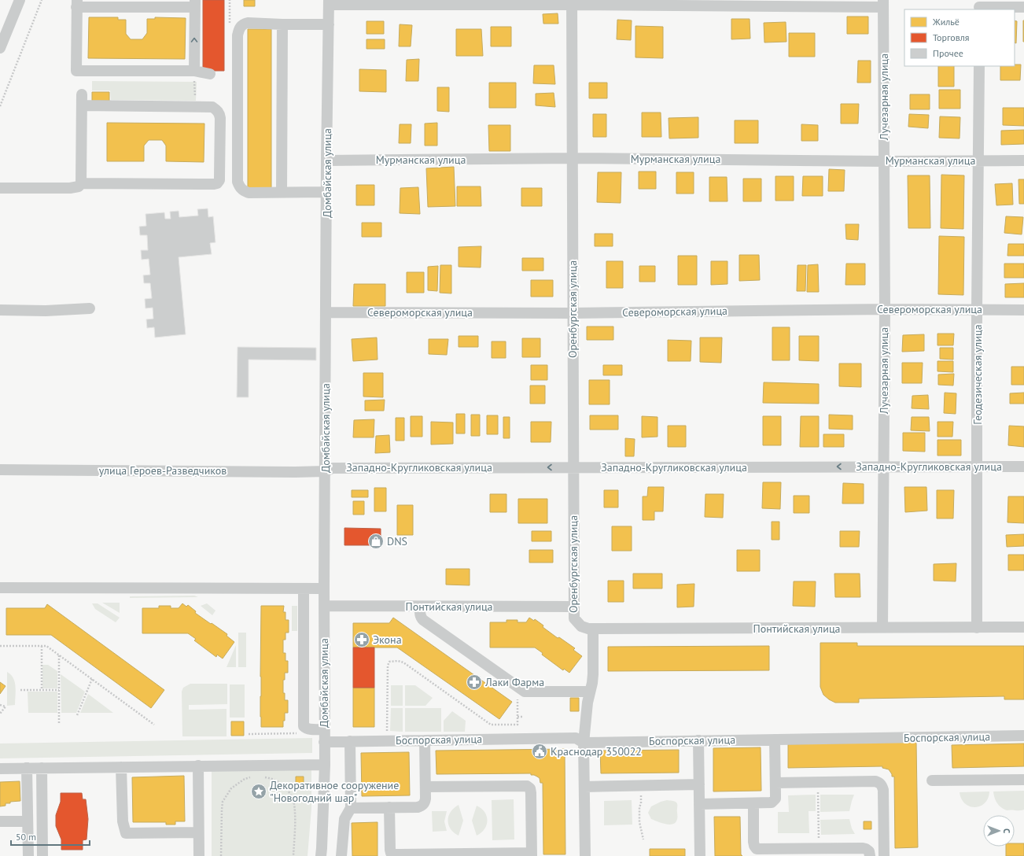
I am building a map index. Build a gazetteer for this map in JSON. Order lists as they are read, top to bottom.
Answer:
{
  "streets": {
    "street": [
      "Лучезарная улица",
      "Мурманская улица",
      "Домбайская улица",
      "Оренбургская улица",
      "Североморская улица",
      "Геодезическая улица",
      "Западно-Кругликовская улица",
      "улица Героев-Разведчиков",
      "Понтийская улица",
      "Боспорская улица"
    ]
  },
  "crossings": [
    ["Лучезарная улица", "Мурманская улица"],
    ["Лучезарная улица", "Североморская улица"],
    ["Лучезарная улица", "Западно-Кругликовская улица"],
    ["Лучезарная улица", "Понтийская улица"],
    ["Мурманская улица", "Домбайская улица"],
    ["Мурманская улица", "Оренбургская улица"],
    ["Мурманская улица", "Геодезическая улица"],
    ["Домбайская улица", "Североморская улица"],
    ["Домбайская улица", "Западно-Кругликовская улица"],
    ["Домбайская улица", "улица Героев-Разведчиков"],
    ["Домбайская улица", "Понтийская улица"],
    ["Домбайская улица", "Боспорская улица"],
    ["Оренбургская улица", "Североморская улица"],
    ["Оренбургская улица", "Западно-Кругликовская улица"],
    ["Оренбургская улица", "Понтийская улица"],
    ["Североморская улица", "Геодезическая улица"],
    ["Геодезическая улица", "Западно-Кругликовская улица"],
    ["Геодезическая улица", "Понтийская улица"],
    ["Западно-Кругликовская улица", "улица Героев-Разведчиков"]
  ],
  "one_way": ["Западно-Кругликовская улица"],
  "places": {
    "shop": ["DNS"],
    "pharmacy": ["Экона", "Лаки Фарма"],
    "public building": ["Краснодар 350022"],
    "place": ["Декоративное сооружение \"Новогодний шар\""]
  },
  "legend": ["Жильё", "Торговля", "Прочее"],
  "scale_bar": "50 m",
  "north": "right"
}
